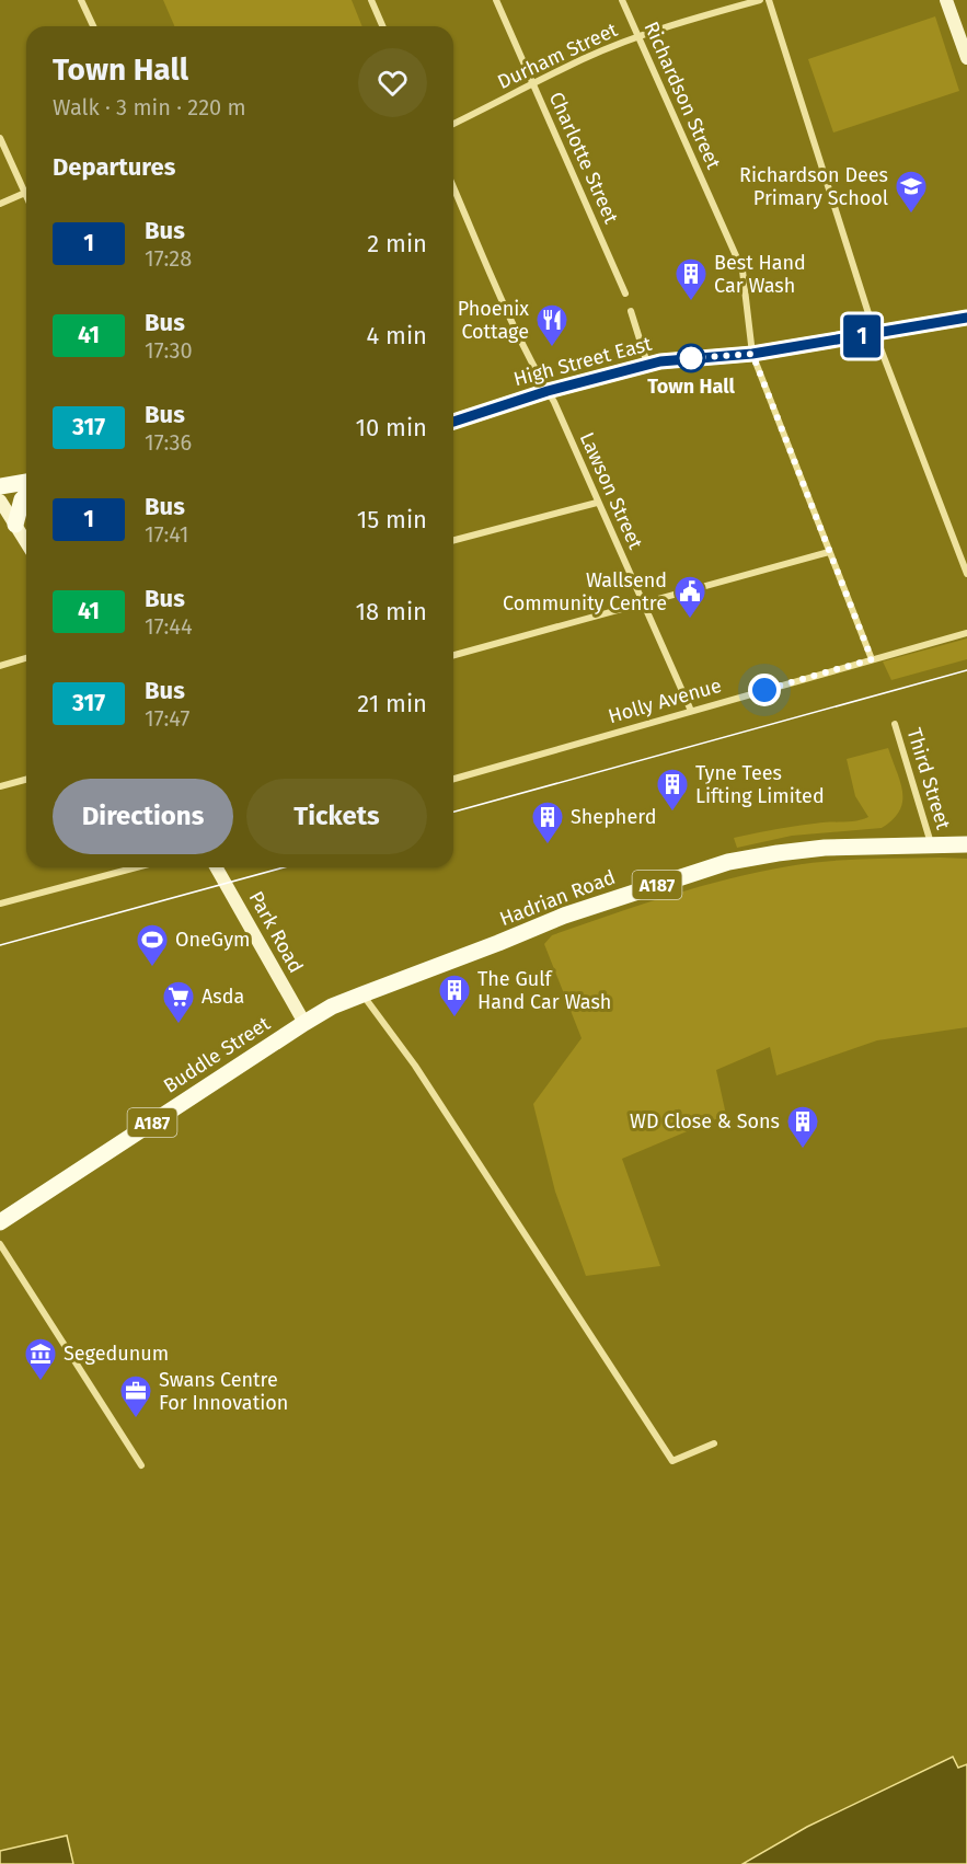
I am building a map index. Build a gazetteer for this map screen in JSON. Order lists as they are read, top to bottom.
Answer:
{
  "streets": {
    "main road": [
      "High Street East",
      "A187",
      "Hadrian Road",
      "Buddle Street"
    ],
    "street": [
      "Durham Street",
      "Richardson Street",
      "Charlotte Street",
      "Lawson Street",
      "Holly Avenue",
      "Third Street",
      "Park Road"
    ]
  },
  "crossings": [
    ["Durham Street", "Richardson Street"],
    ["Durham Street", "Charlotte Street"],
    ["Richardson Street", "High Street East"],
    ["Richardson Street", "Holly Avenue"],
    ["High Street East", "Lawson Street"],
    ["Lawson Street", "Holly Avenue"],
    ["Third Street", "Hadrian Road"],
    ["Hadrian Road", "Buddle Street"],
    ["Park Road", "Buddle Street"]
  ],
  "places": {
    "school or university": ["Richardson Dees Primary School"],
    "building": [
      "Best Hand Car Wash",
      "Tyne Tees Lifting Limited",
      "Shepherd",
      "The Gulf Hand Car Wash",
      "WD Close & Sons"
    ],
    "restaurant": ["Phoenix Cottage"],
    "other": ["Town Hall"],
    "public building": ["Wallsend Community Centre"],
    "sports": ["OneGym"],
    "supermarket": ["Asda"],
    "museum": ["Segedunum"],
    "office": ["Swans Centre For Innovation"]
  },
  "lines": ["bus line 1"],
  "page": {
    "on_map": "1",
    "heading": [
      ["Town Hall", "Walk · 3 min · 220 m"],
      "Departures"
    ],
    "list": [
      {
        "mark": "1",
        "name": "Bus",
        "note": "17:28",
        "value": "2 min"
      },
      {
        "mark": "41",
        "name": "Bus",
        "note": "17:30",
        "value": "4 min"
      },
      {
        "mark": "317",
        "name": "Bus",
        "note": "17:36",
        "value": "10 min"
      },
      {
        "mark": "1",
        "name": "Bus",
        "note": "17:41",
        "value": "15 min"
      },
      {
        "mark": "41",
        "name": "Bus",
        "note": "17:44",
        "value": "18 min"
      },
      {
        "mark": "317",
        "name": "Bus",
        "note": "17:47",
        "value": "21 min"
      }
    ],
    "buttons": ["Directions", "Tickets"]
  }
}
